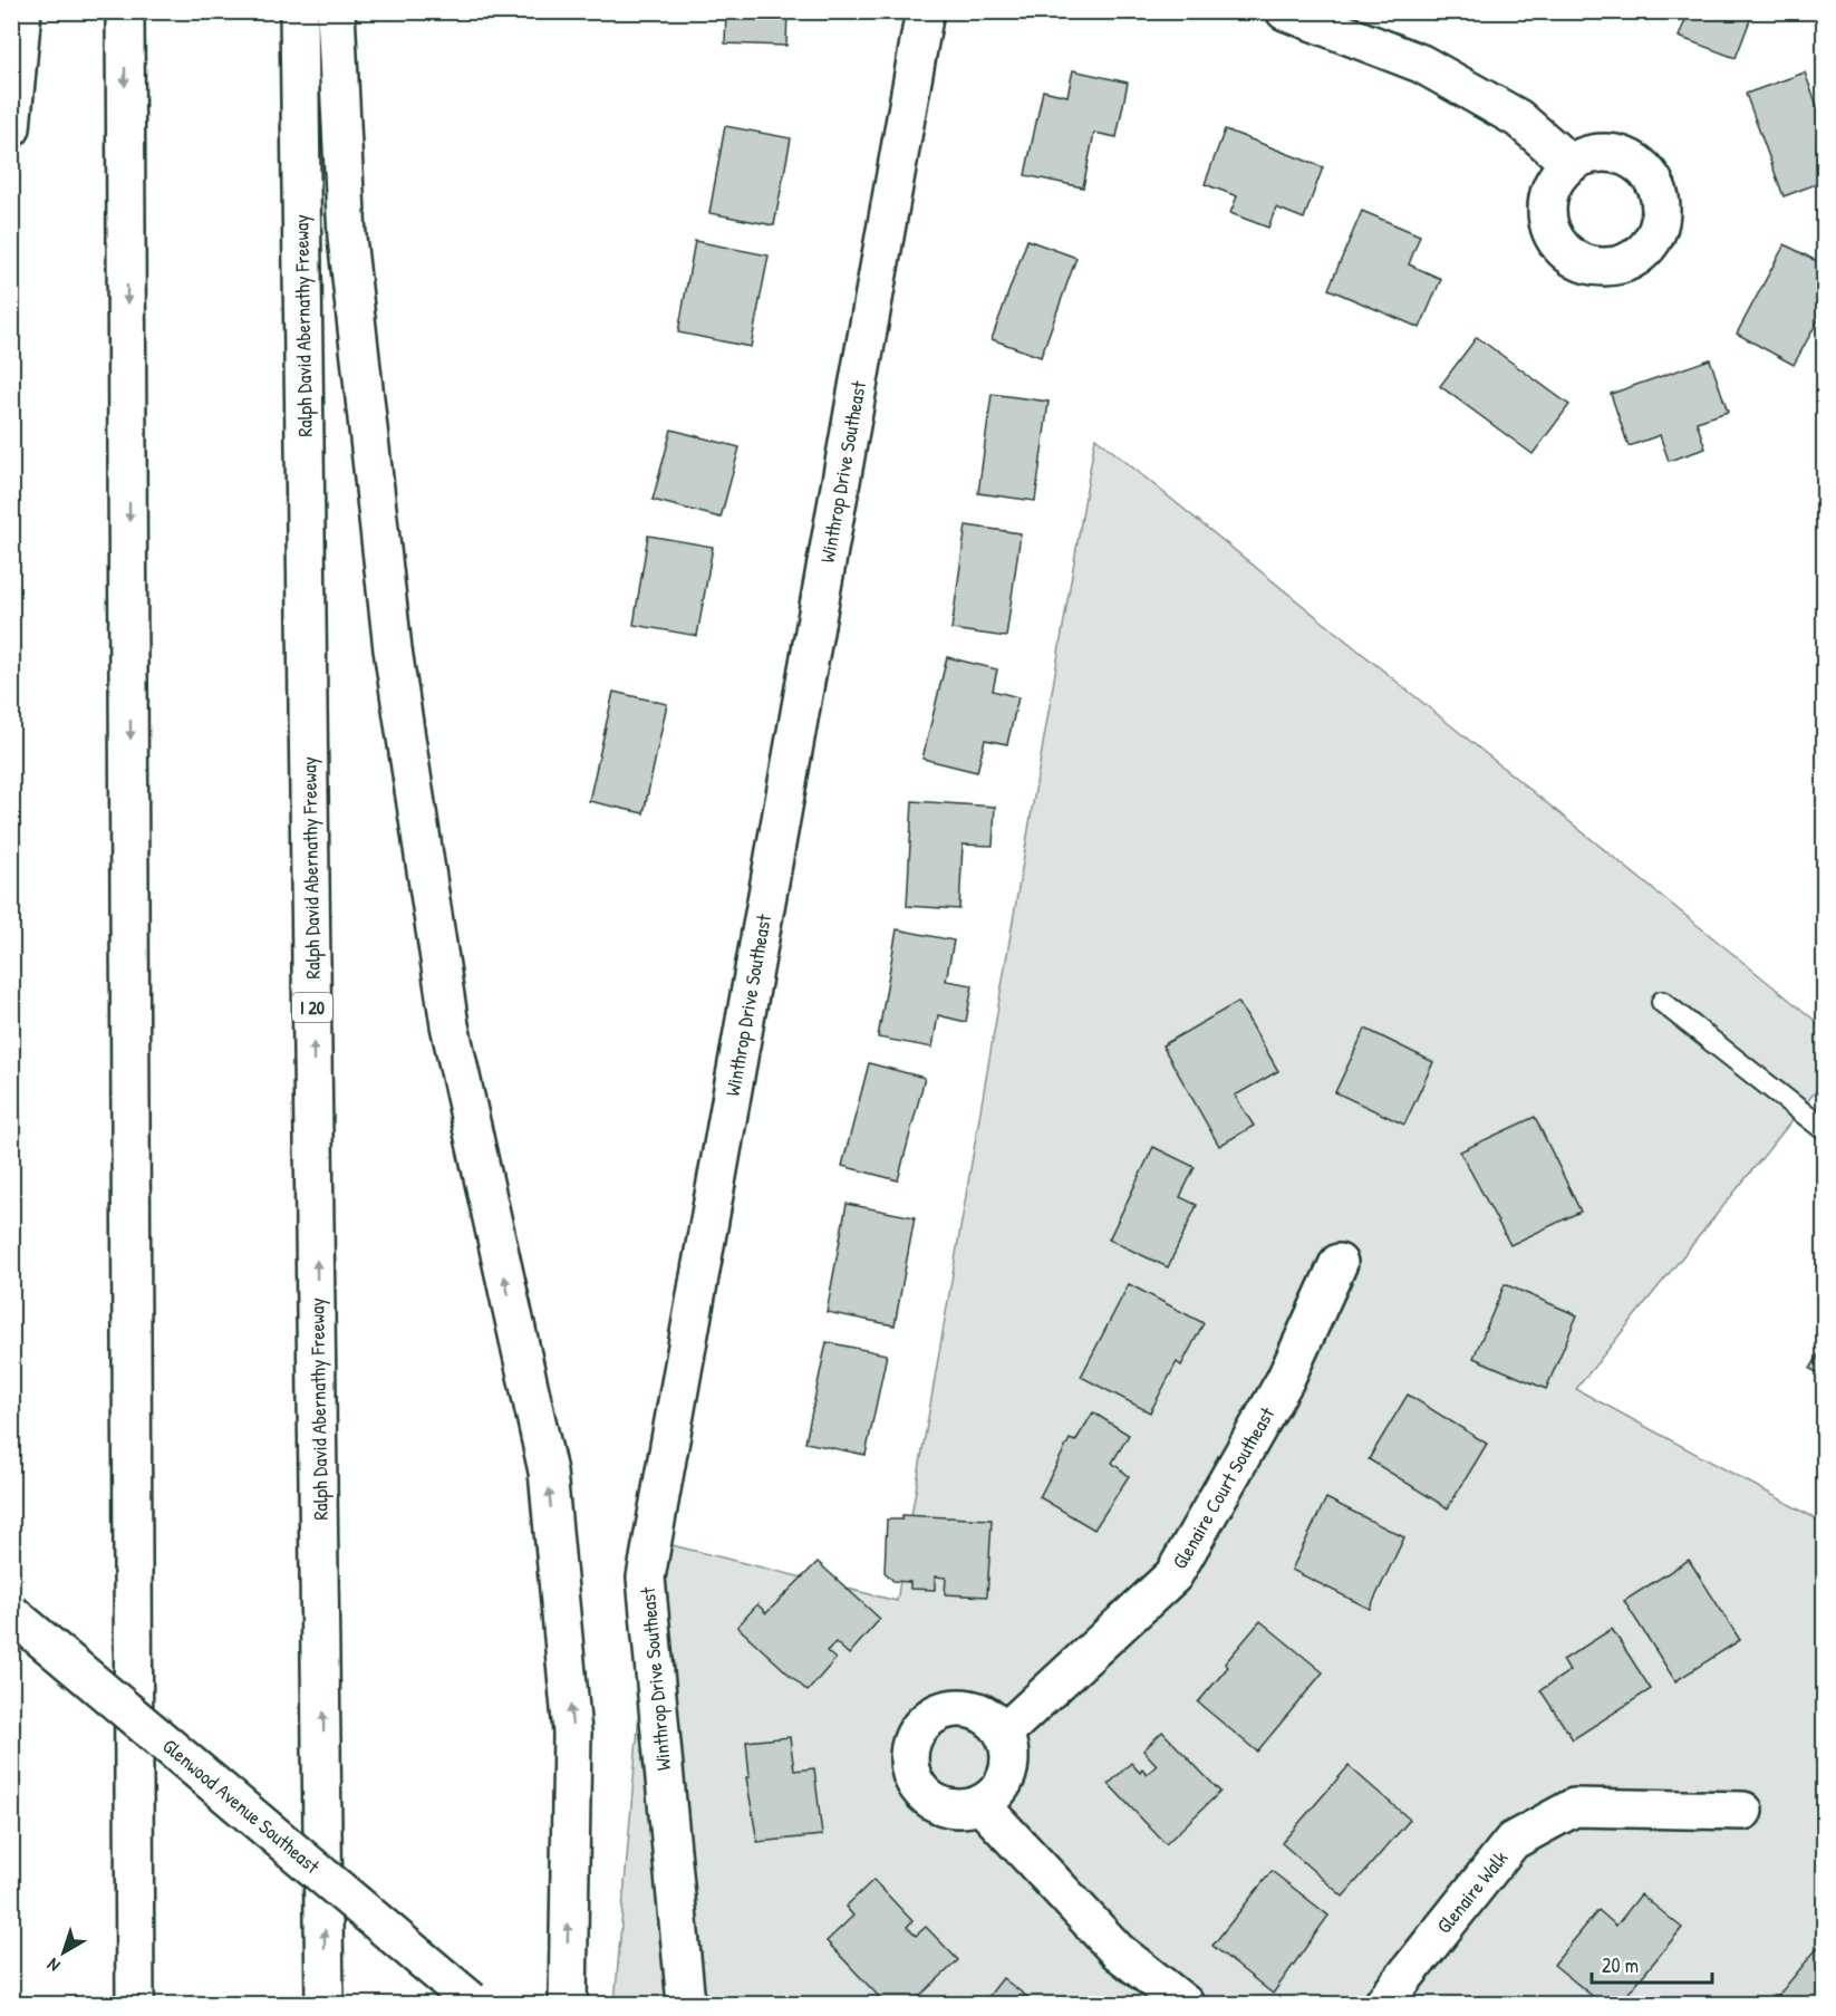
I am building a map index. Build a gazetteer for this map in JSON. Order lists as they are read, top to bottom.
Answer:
{
  "streets": {
    "main road": [
      "Ralph David Abernathy Freeway",
      "Winthrop Drive Southeast",
      "I 20",
      "Glenaire Court Southeast",
      "Glenwood Avenue Southeast",
      "Glenaire Walk"
    ]
  },
  "scale_bar": "20 m",
  "north": "bottom left"
}
